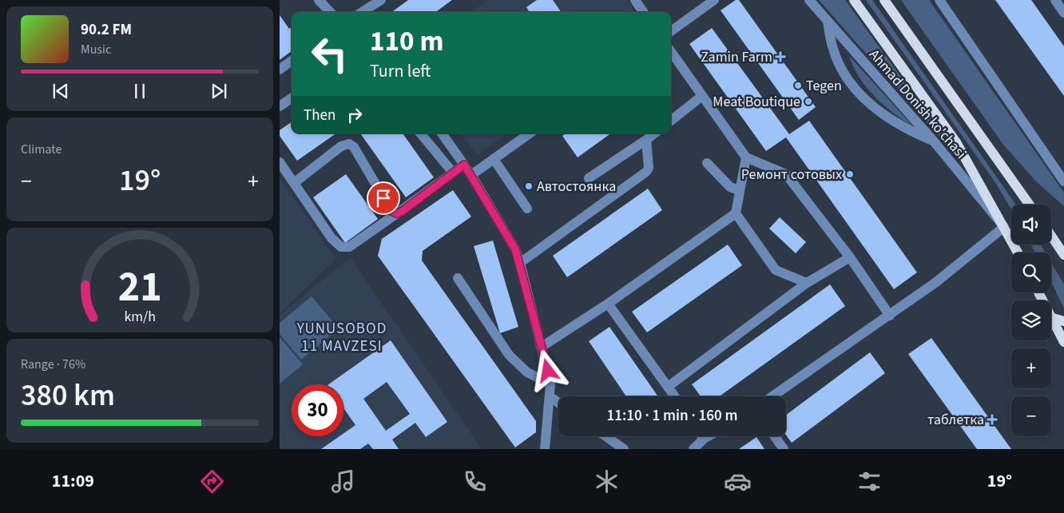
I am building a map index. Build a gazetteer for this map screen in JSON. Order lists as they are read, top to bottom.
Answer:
{
  "streets": {
    "main road": ["Ahmad Donish ko'chasi"]
  },
  "districts": ["YUNUSOBOD 11 MAVZESI"],
  "places": {
    "health": ["Zamin Farm", "таблетка"],
    "other": [
      "Tegen",
      "Meat Boutique",
      "Ремонт сотовых",
      "Автостоянка"
    ]
  },
  "page": {
    "turn": ["110 m", "Turn left"],
    "song": ["90.2 FM", "Music"],
    "then": "Then",
    "tile": [
      "Climate",
      ["Range · 76%", "380 km"]
    ],
    "heat": ["−", "19°", "+"],
    "map_buttons": ["+", "−"],
    "limit": "30",
    "trip": "11:10 · 1 min · 160 m",
    "tabs": ["11:09", "19°"],
    "gauge": ["21", "km/h"]
  }
}
